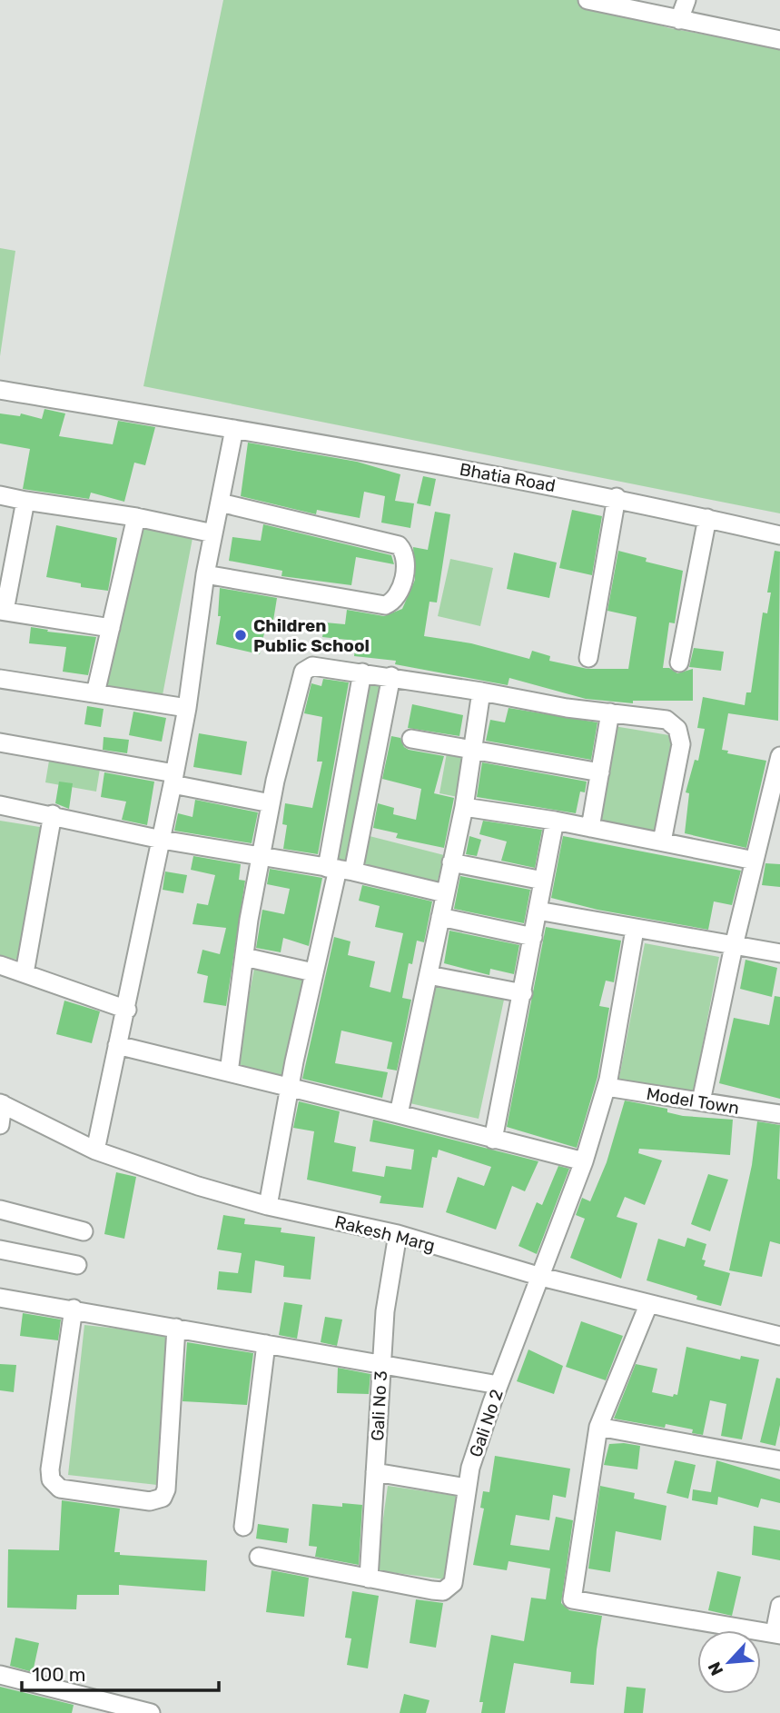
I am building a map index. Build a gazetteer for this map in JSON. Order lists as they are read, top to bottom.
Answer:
{
  "streets": {
    "street": [
      "Bhatia Road",
      "Model Town",
      "Rakesh Marg",
      "Gali No 3",
      "Gali No 2"
    ]
  },
  "crossings": [
    ["Model Town", "Gali No 2"],
    ["Rakesh Marg", "Gali No 3"],
    ["Rakesh Marg", "Gali No 2"],
    ["Gali No 3", "Gali No 2"]
  ],
  "places": ["Children Public School"],
  "scale_bar": "100 m",
  "north": "bottom left"
}
